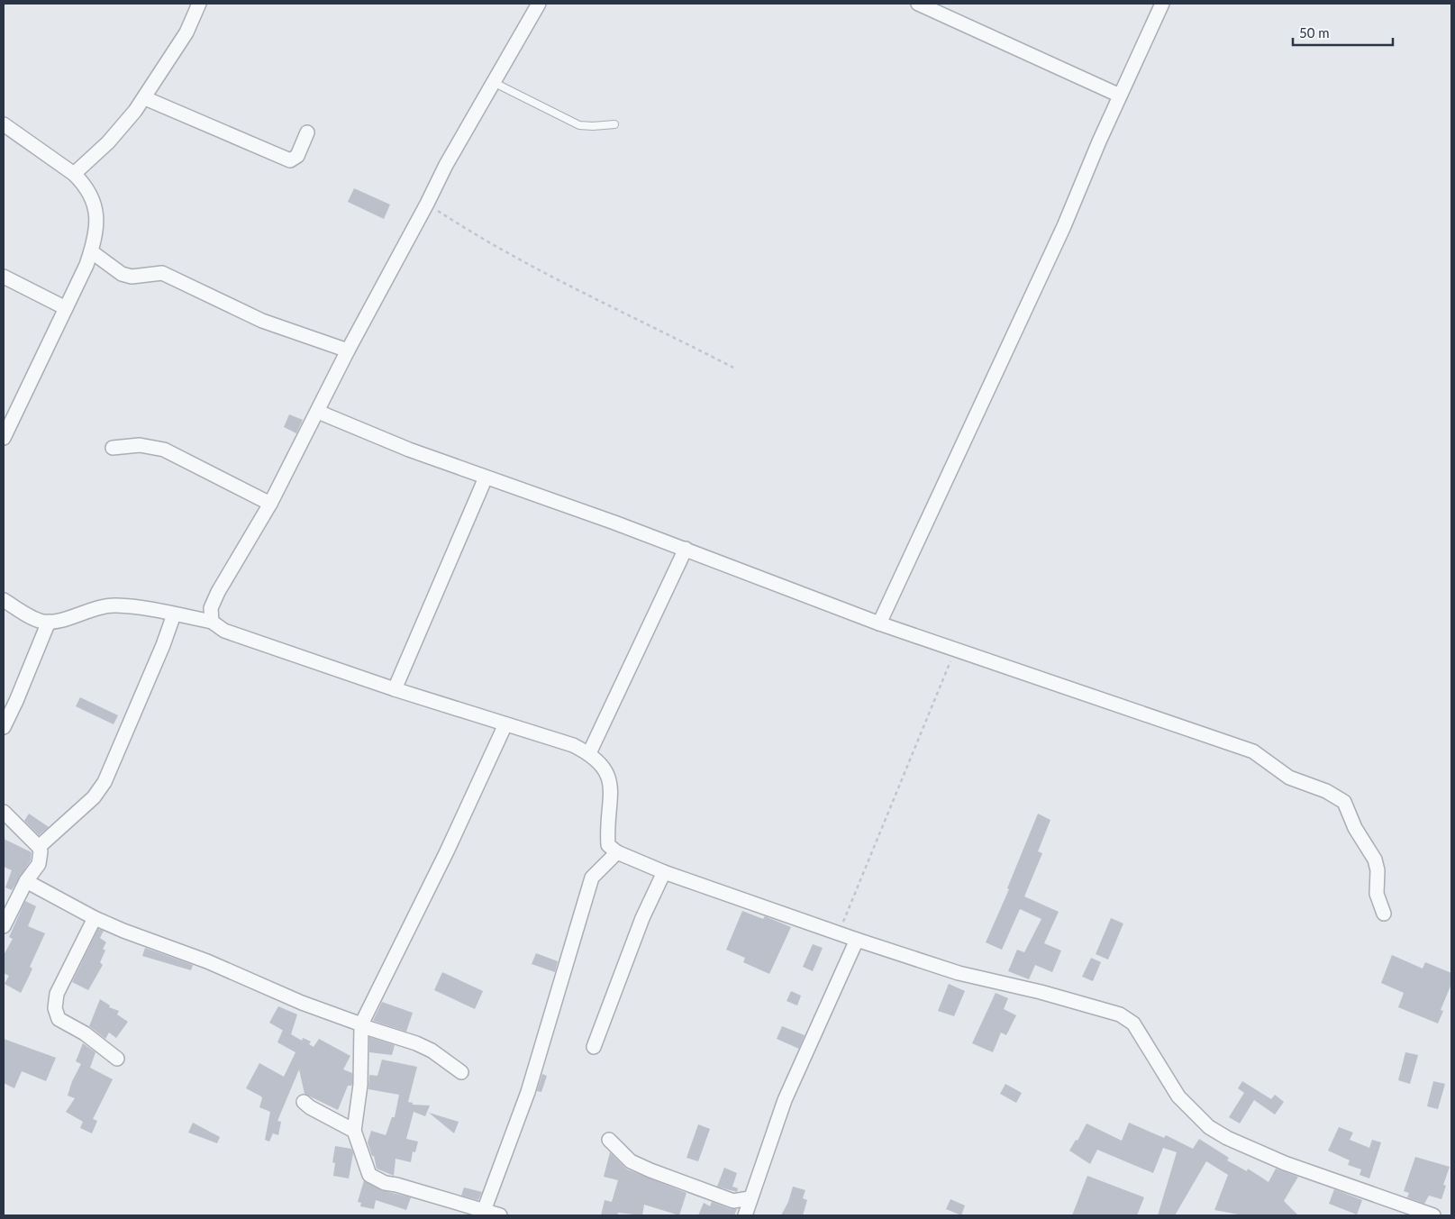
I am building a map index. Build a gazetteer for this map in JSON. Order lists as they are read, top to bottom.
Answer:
{
  "scale_bar": "50 m"
}
